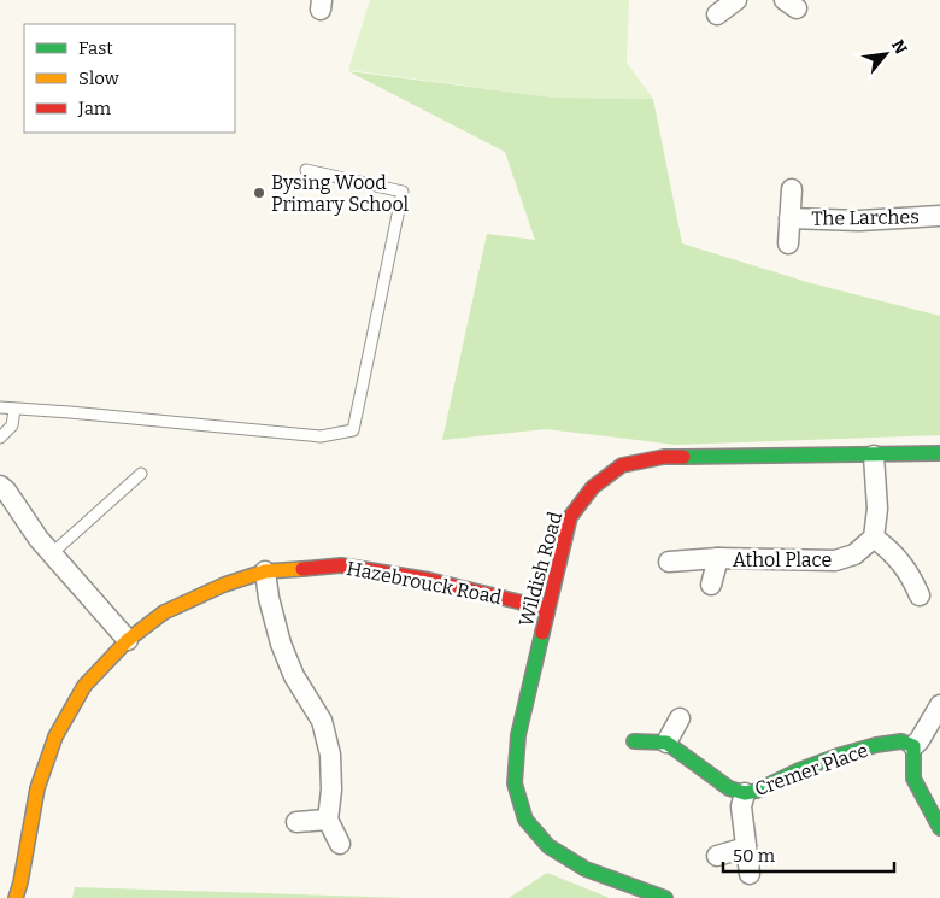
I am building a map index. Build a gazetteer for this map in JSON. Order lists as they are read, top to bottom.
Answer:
{
  "streets": {
    "street": [
      "The Larches",
      "Athol Place",
      "Wildish Road",
      "Hazebrouck Road",
      "Cremer Place"
    ]
  },
  "crossings": [
    ["Wildish Road", "Hazebrouck Road"]
  ],
  "places": ["Bysing Wood Primary School"],
  "legend": ["Fast", "Slow", "Jam"],
  "scale_bar": "50 m",
  "north": "top right"
}
